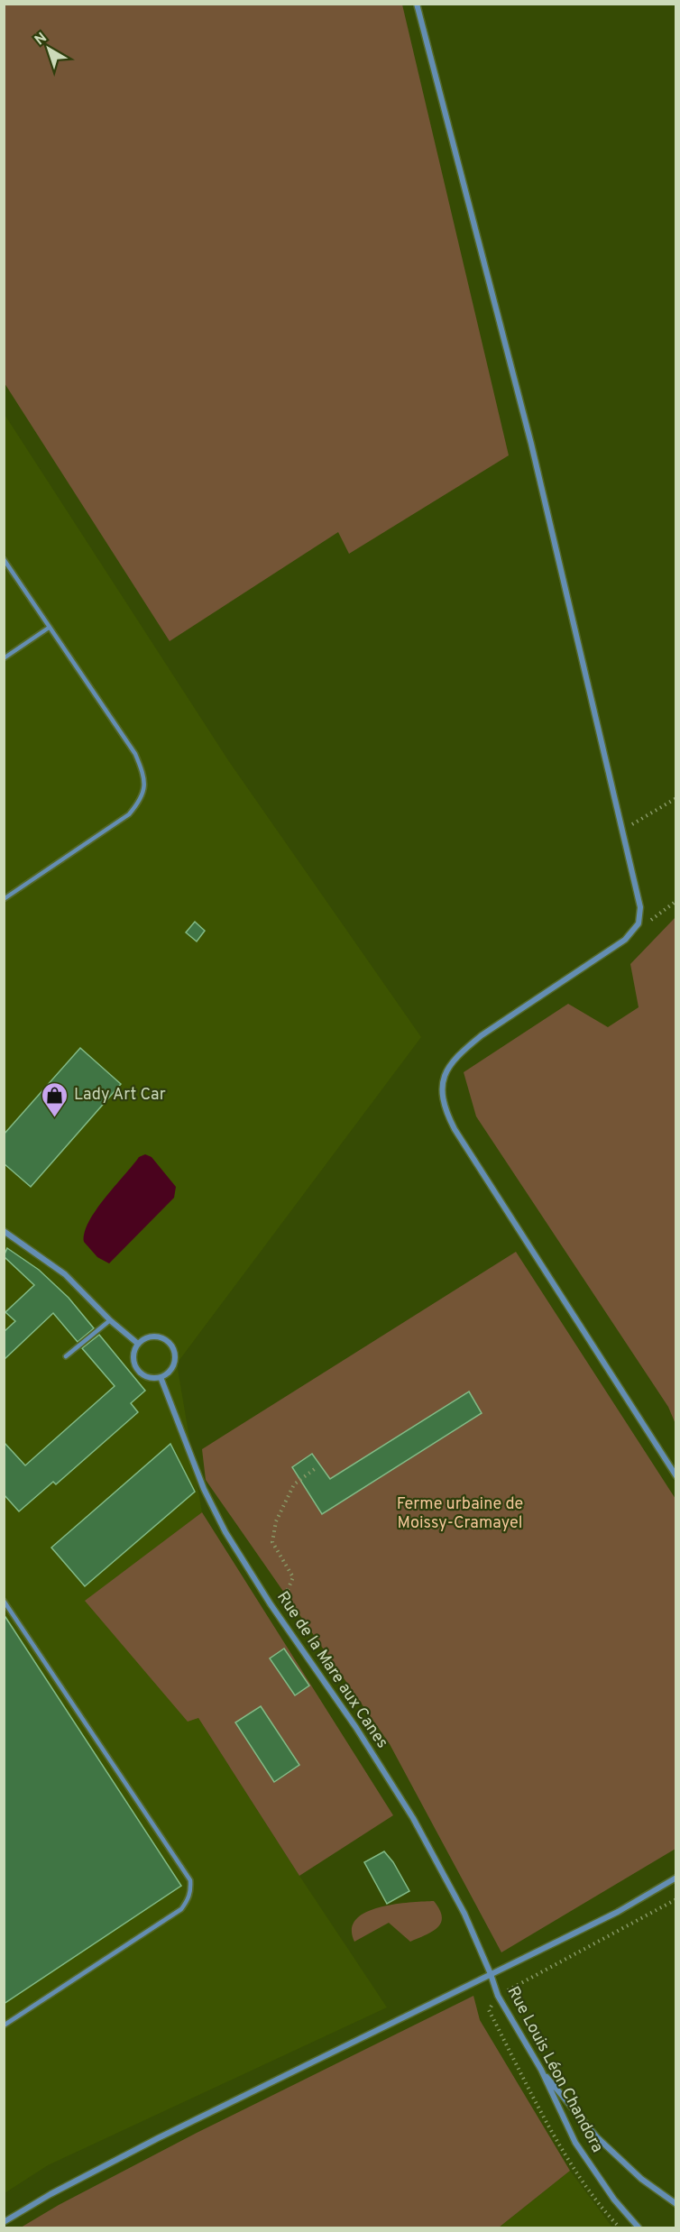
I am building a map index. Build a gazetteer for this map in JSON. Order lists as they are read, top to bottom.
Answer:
{
  "streets": {
    "street": ["Rue de la Mare aux Canes", "Rue Louis Léon Chandora"]
  },
  "crossings": [
    ["Rue de la Mare aux Canes", "Rue Louis Léon Chandora"]
  ],
  "parks": ["Ferme urbaine de Moissy-Cramayel"],
  "places": {
    "shop": ["Lady Art Car"]
  },
  "north": "top left"
}
